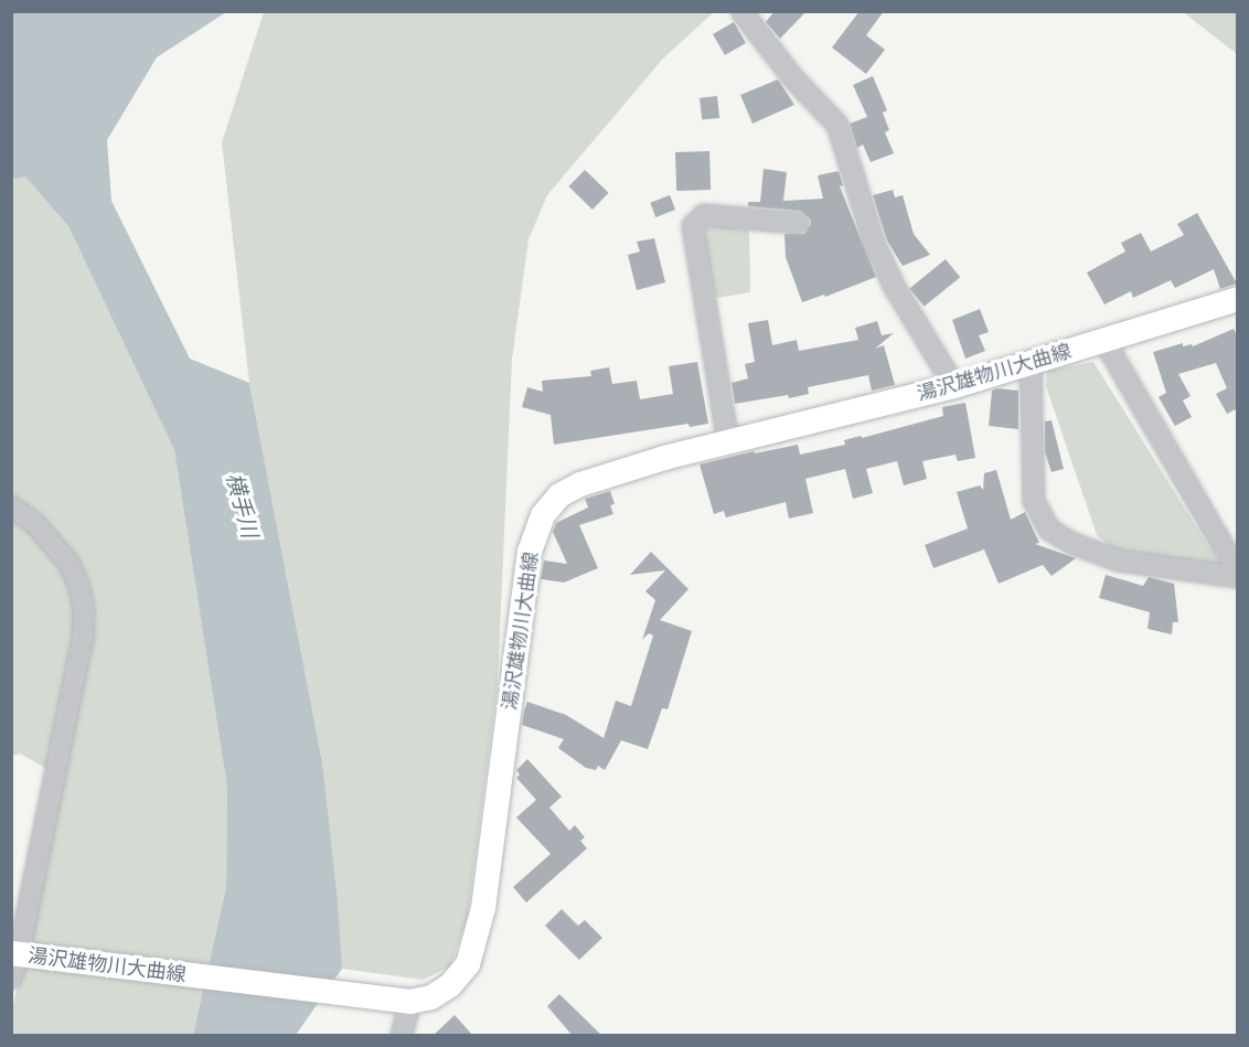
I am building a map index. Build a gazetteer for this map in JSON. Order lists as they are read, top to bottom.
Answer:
{
  "streets": {
    "main road": ["湯沢雄物川大曲線"]
  },
  "water": ["横手川"]
}
